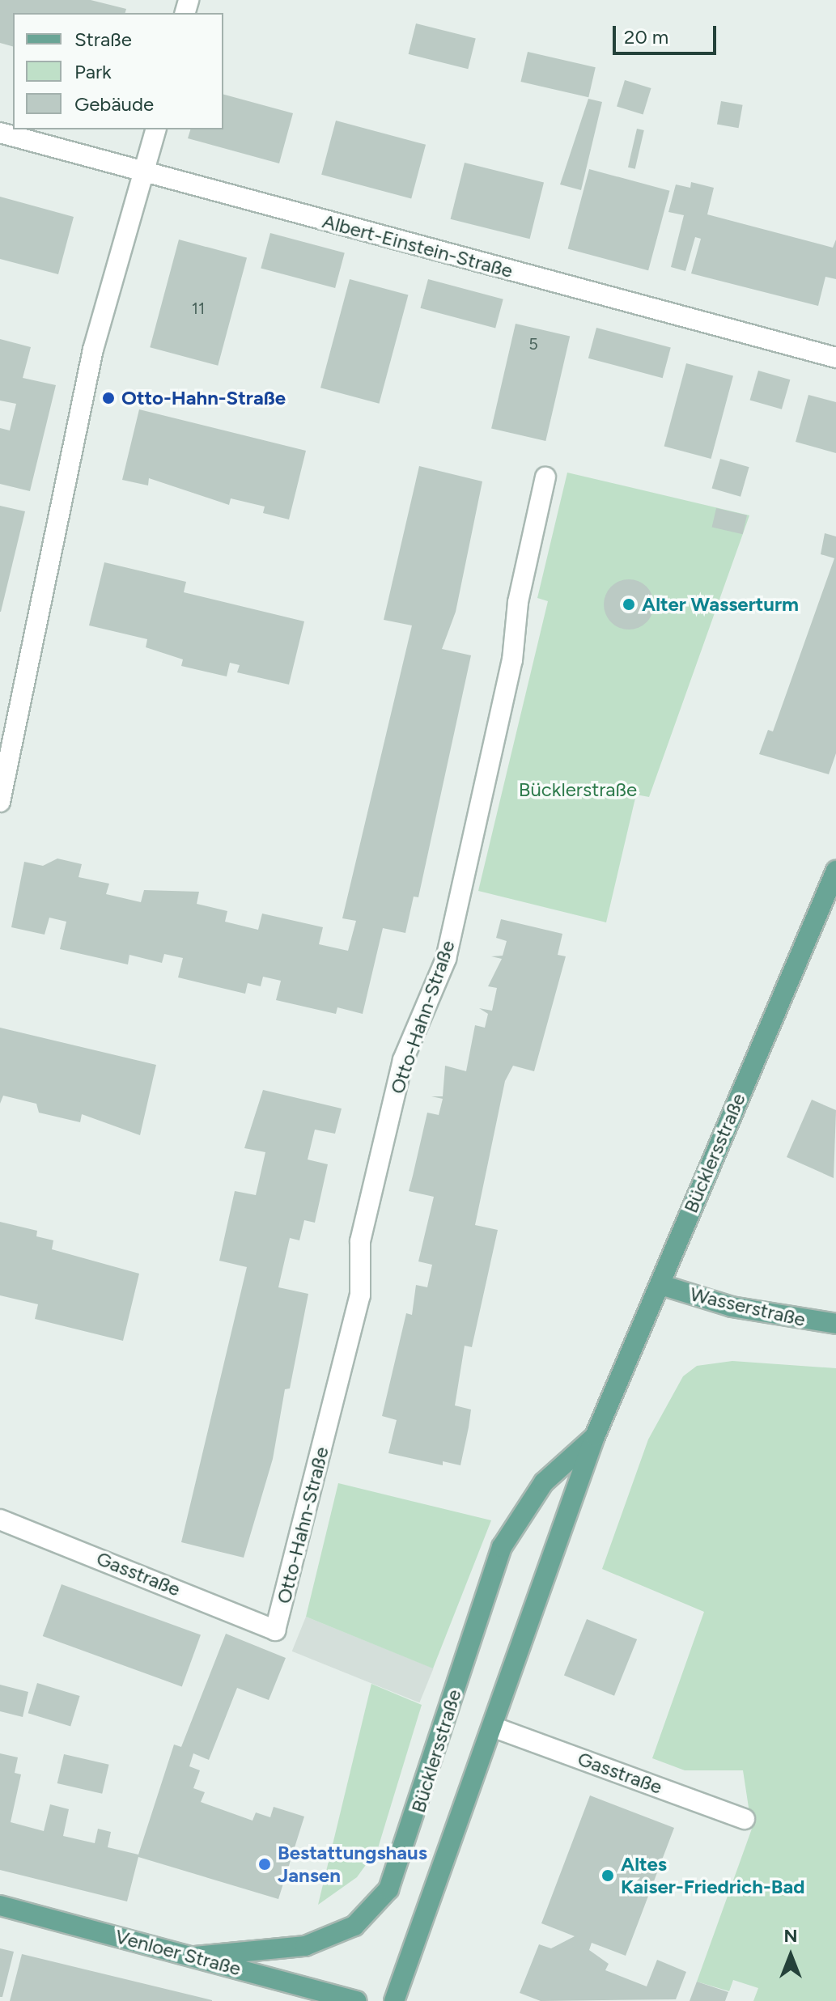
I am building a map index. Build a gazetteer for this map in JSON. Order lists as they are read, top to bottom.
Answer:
{
  "streets": {
    "main road": ["Bücklersstraße", "Wasserstraße", "Venloer Straße"],
    "street": ["Albert-Einstein-Straße", "Otto-Hahn-Straße", "Gasstraße"]
  },
  "crossings": [
    ["Otto-Hahn-Straße", "Gasstraße"],
    ["Bücklersstraße", "Wasserstraße"],
    ["Bücklersstraße", "Gasstraße"],
    ["Bücklersstraße", "Venloer Straße"]
  ],
  "parks": ["Bücklerstraße"],
  "places": [
    "Otto-Hahn-Straße",
    "Alter Wasserturm",
    "Bestattungshaus Jansen",
    "Altes Kaiser-Friedrich-Bad"
  ],
  "house_numbers": ["11", "5"],
  "legend": ["Straße", "Park", "Gebäude"],
  "scale_bar": "20 m",
  "north": "top"
}
